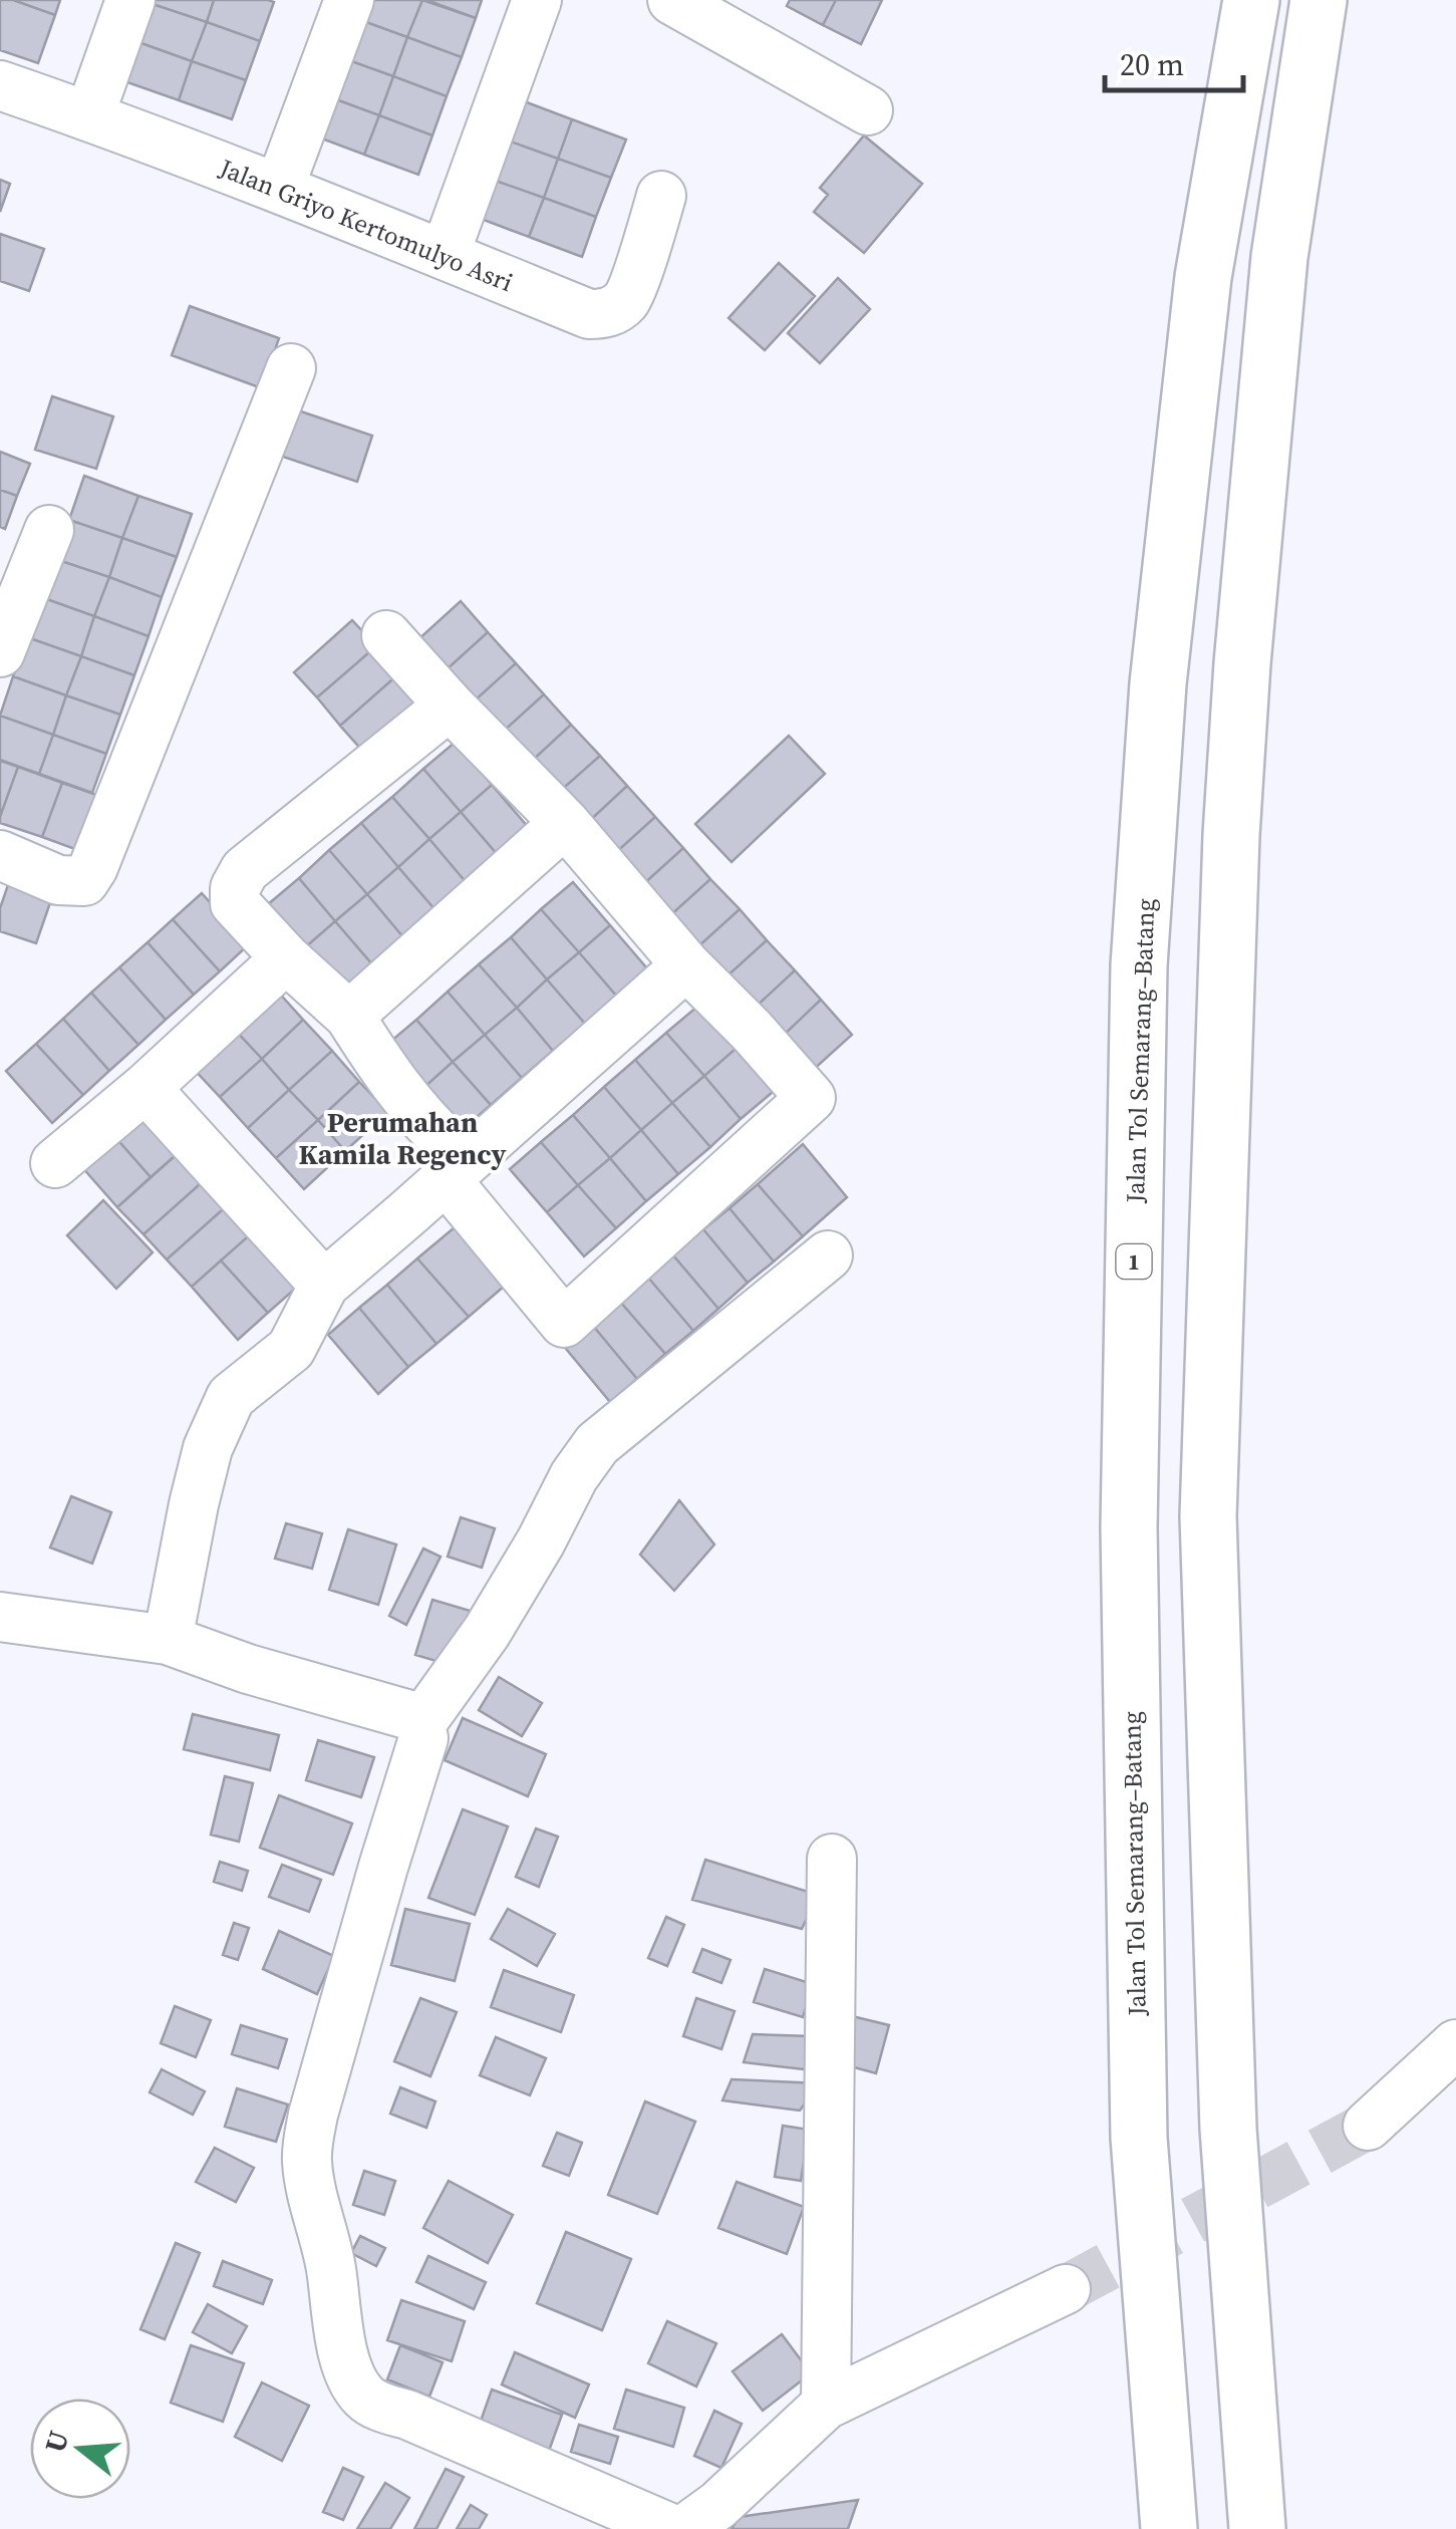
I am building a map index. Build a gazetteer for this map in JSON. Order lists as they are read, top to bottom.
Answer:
{
  "streets": {
    "highway": ["Jalan Tol Semarang–Batang", "1"],
    "street": ["Jalan Griyo Kertomulyo Asri"]
  },
  "districts": ["Perumahan Kamila Regency"],
  "scale_bar": "20 m",
  "north": "left"
}
